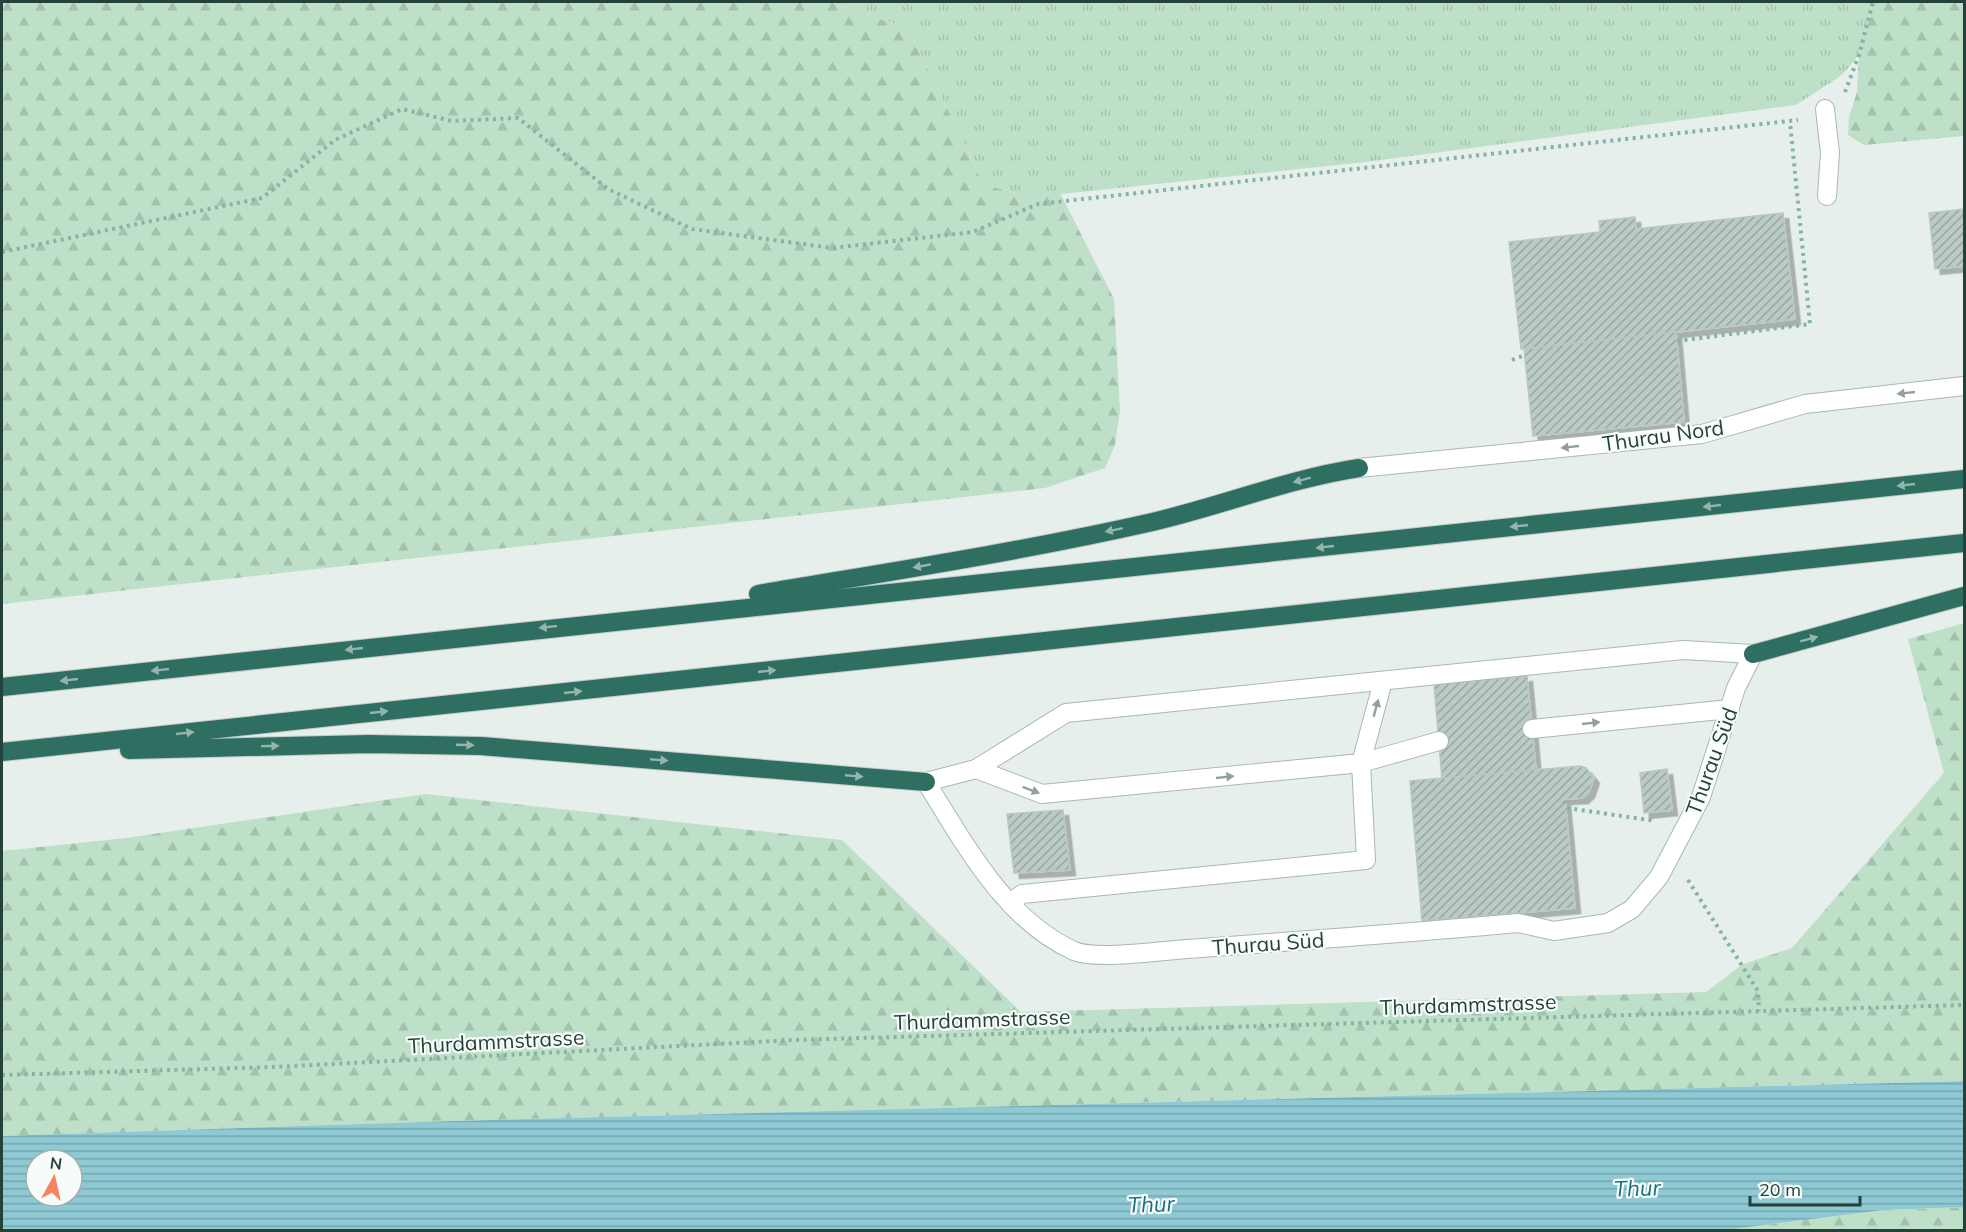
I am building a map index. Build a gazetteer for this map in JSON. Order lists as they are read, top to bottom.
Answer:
{
  "streets": {
    "lane": ["Thurau Nord", "Thurau Süd"],
    "path": ["Thurdammstrasse"]
  },
  "one_way": ["Thurau Nord"],
  "water": ["Thur"],
  "scale_bar": "20 m",
  "north": "top"
}
